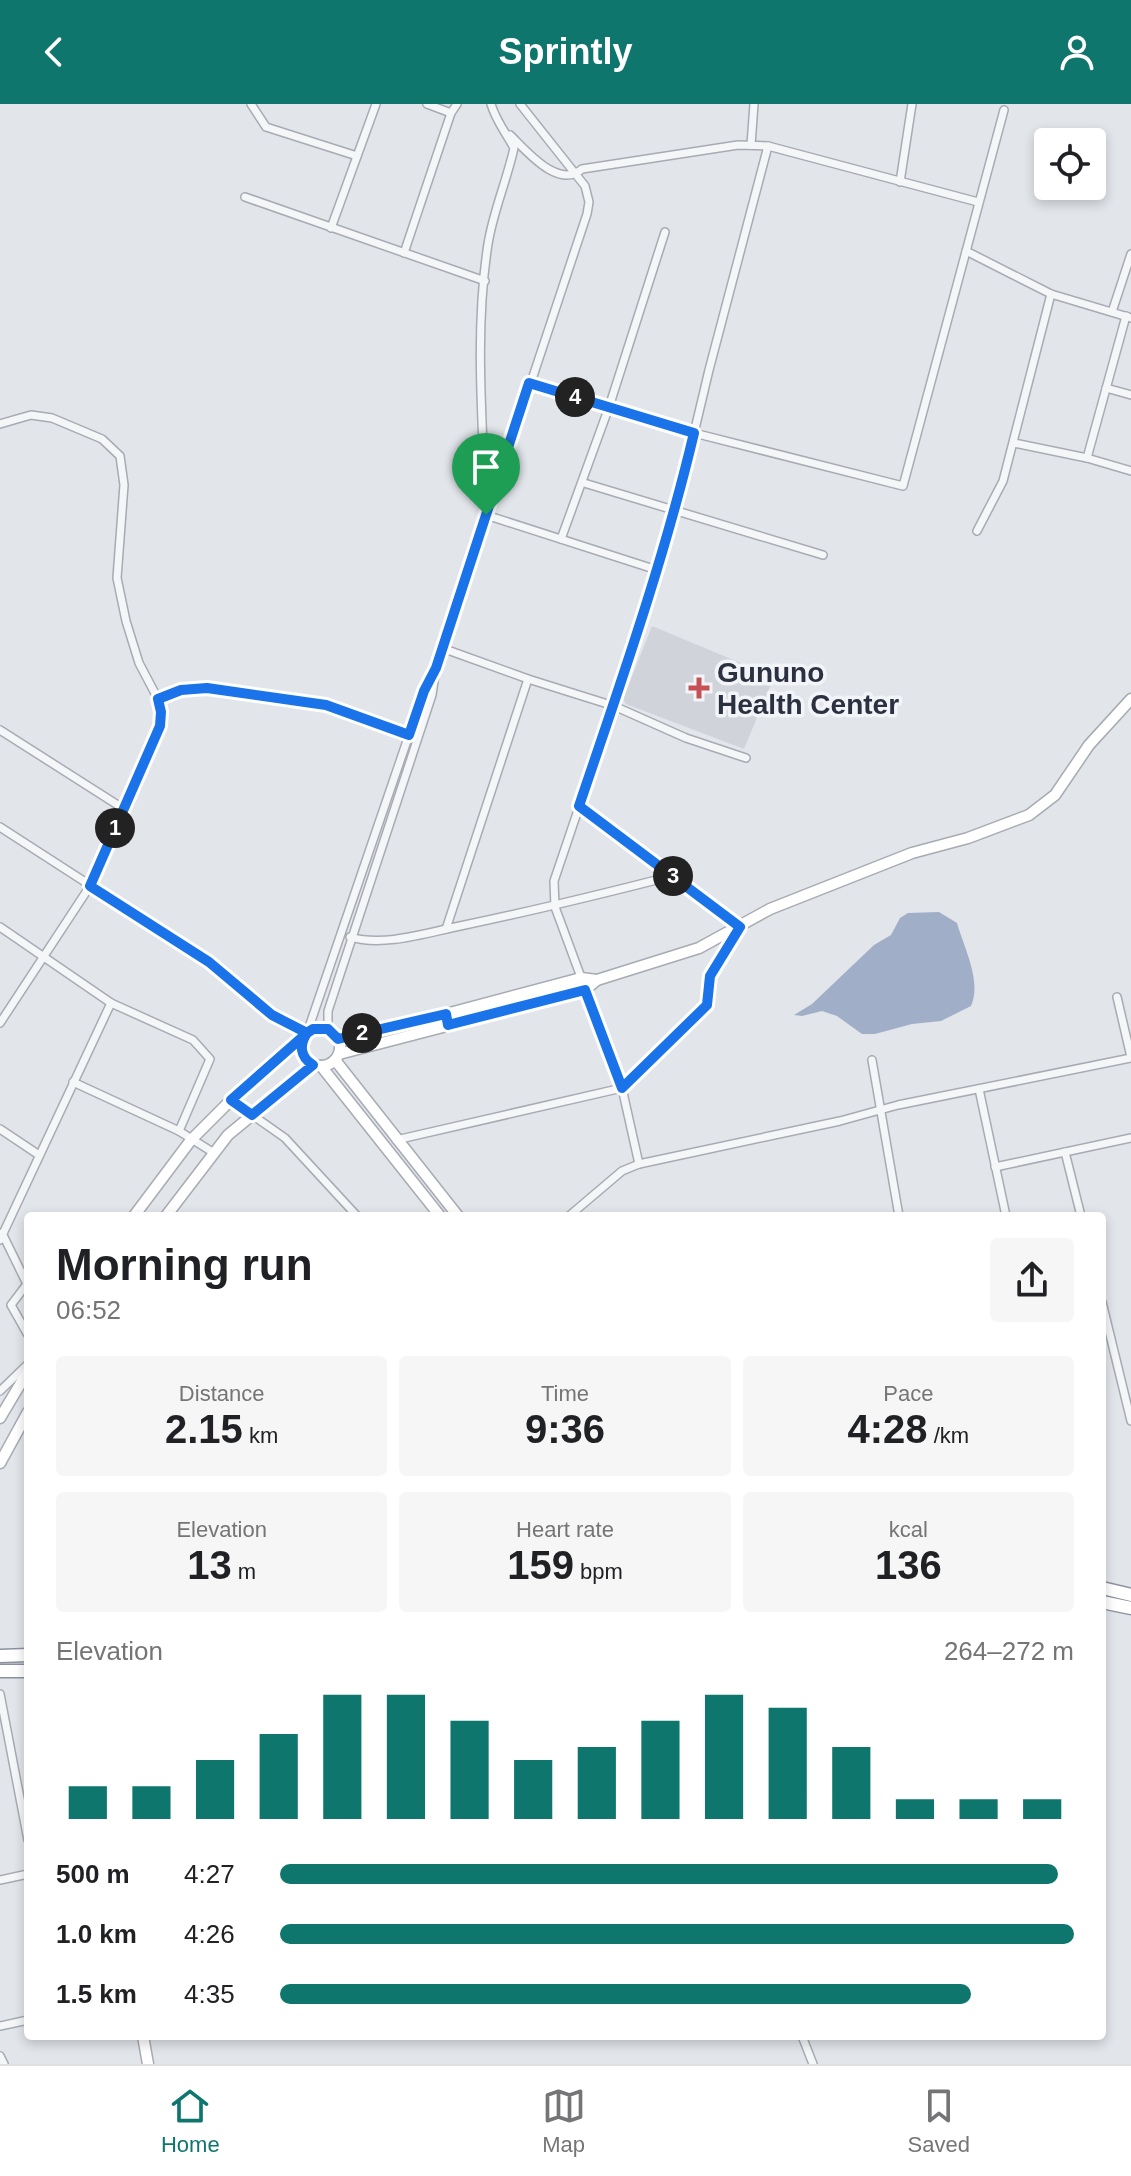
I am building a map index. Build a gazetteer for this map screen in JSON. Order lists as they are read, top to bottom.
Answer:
{
  "places": {
    "health": ["Gununo Health Center"]
  },
  "page": {
    "header": "Sprintly",
    "pins": [
      "4",
      "1",
      "3",
      "2"
    ],
    "heading": ["Morning run", "06:52"],
    "stats": [
      ["Distance", "2.15 km"],
      ["Time", "9:36"],
      ["Pace", "4:28 /km"],
      ["Elevation", "13 m"],
      ["Heart rate", "159 bpm"],
      ["kcal", "136"]
    ],
    "chart": ["Elevation", "264–272 m"],
    "list": [
      {
        "name": "500 m",
        "note": "4:27"
      },
      {
        "name": "1.0 km",
        "note": "4:26"
      },
      {
        "name": "1.5 km",
        "note": "4:35"
      }
    ],
    "tabs": ["Home", "Map", "Saved"]
  }
}
